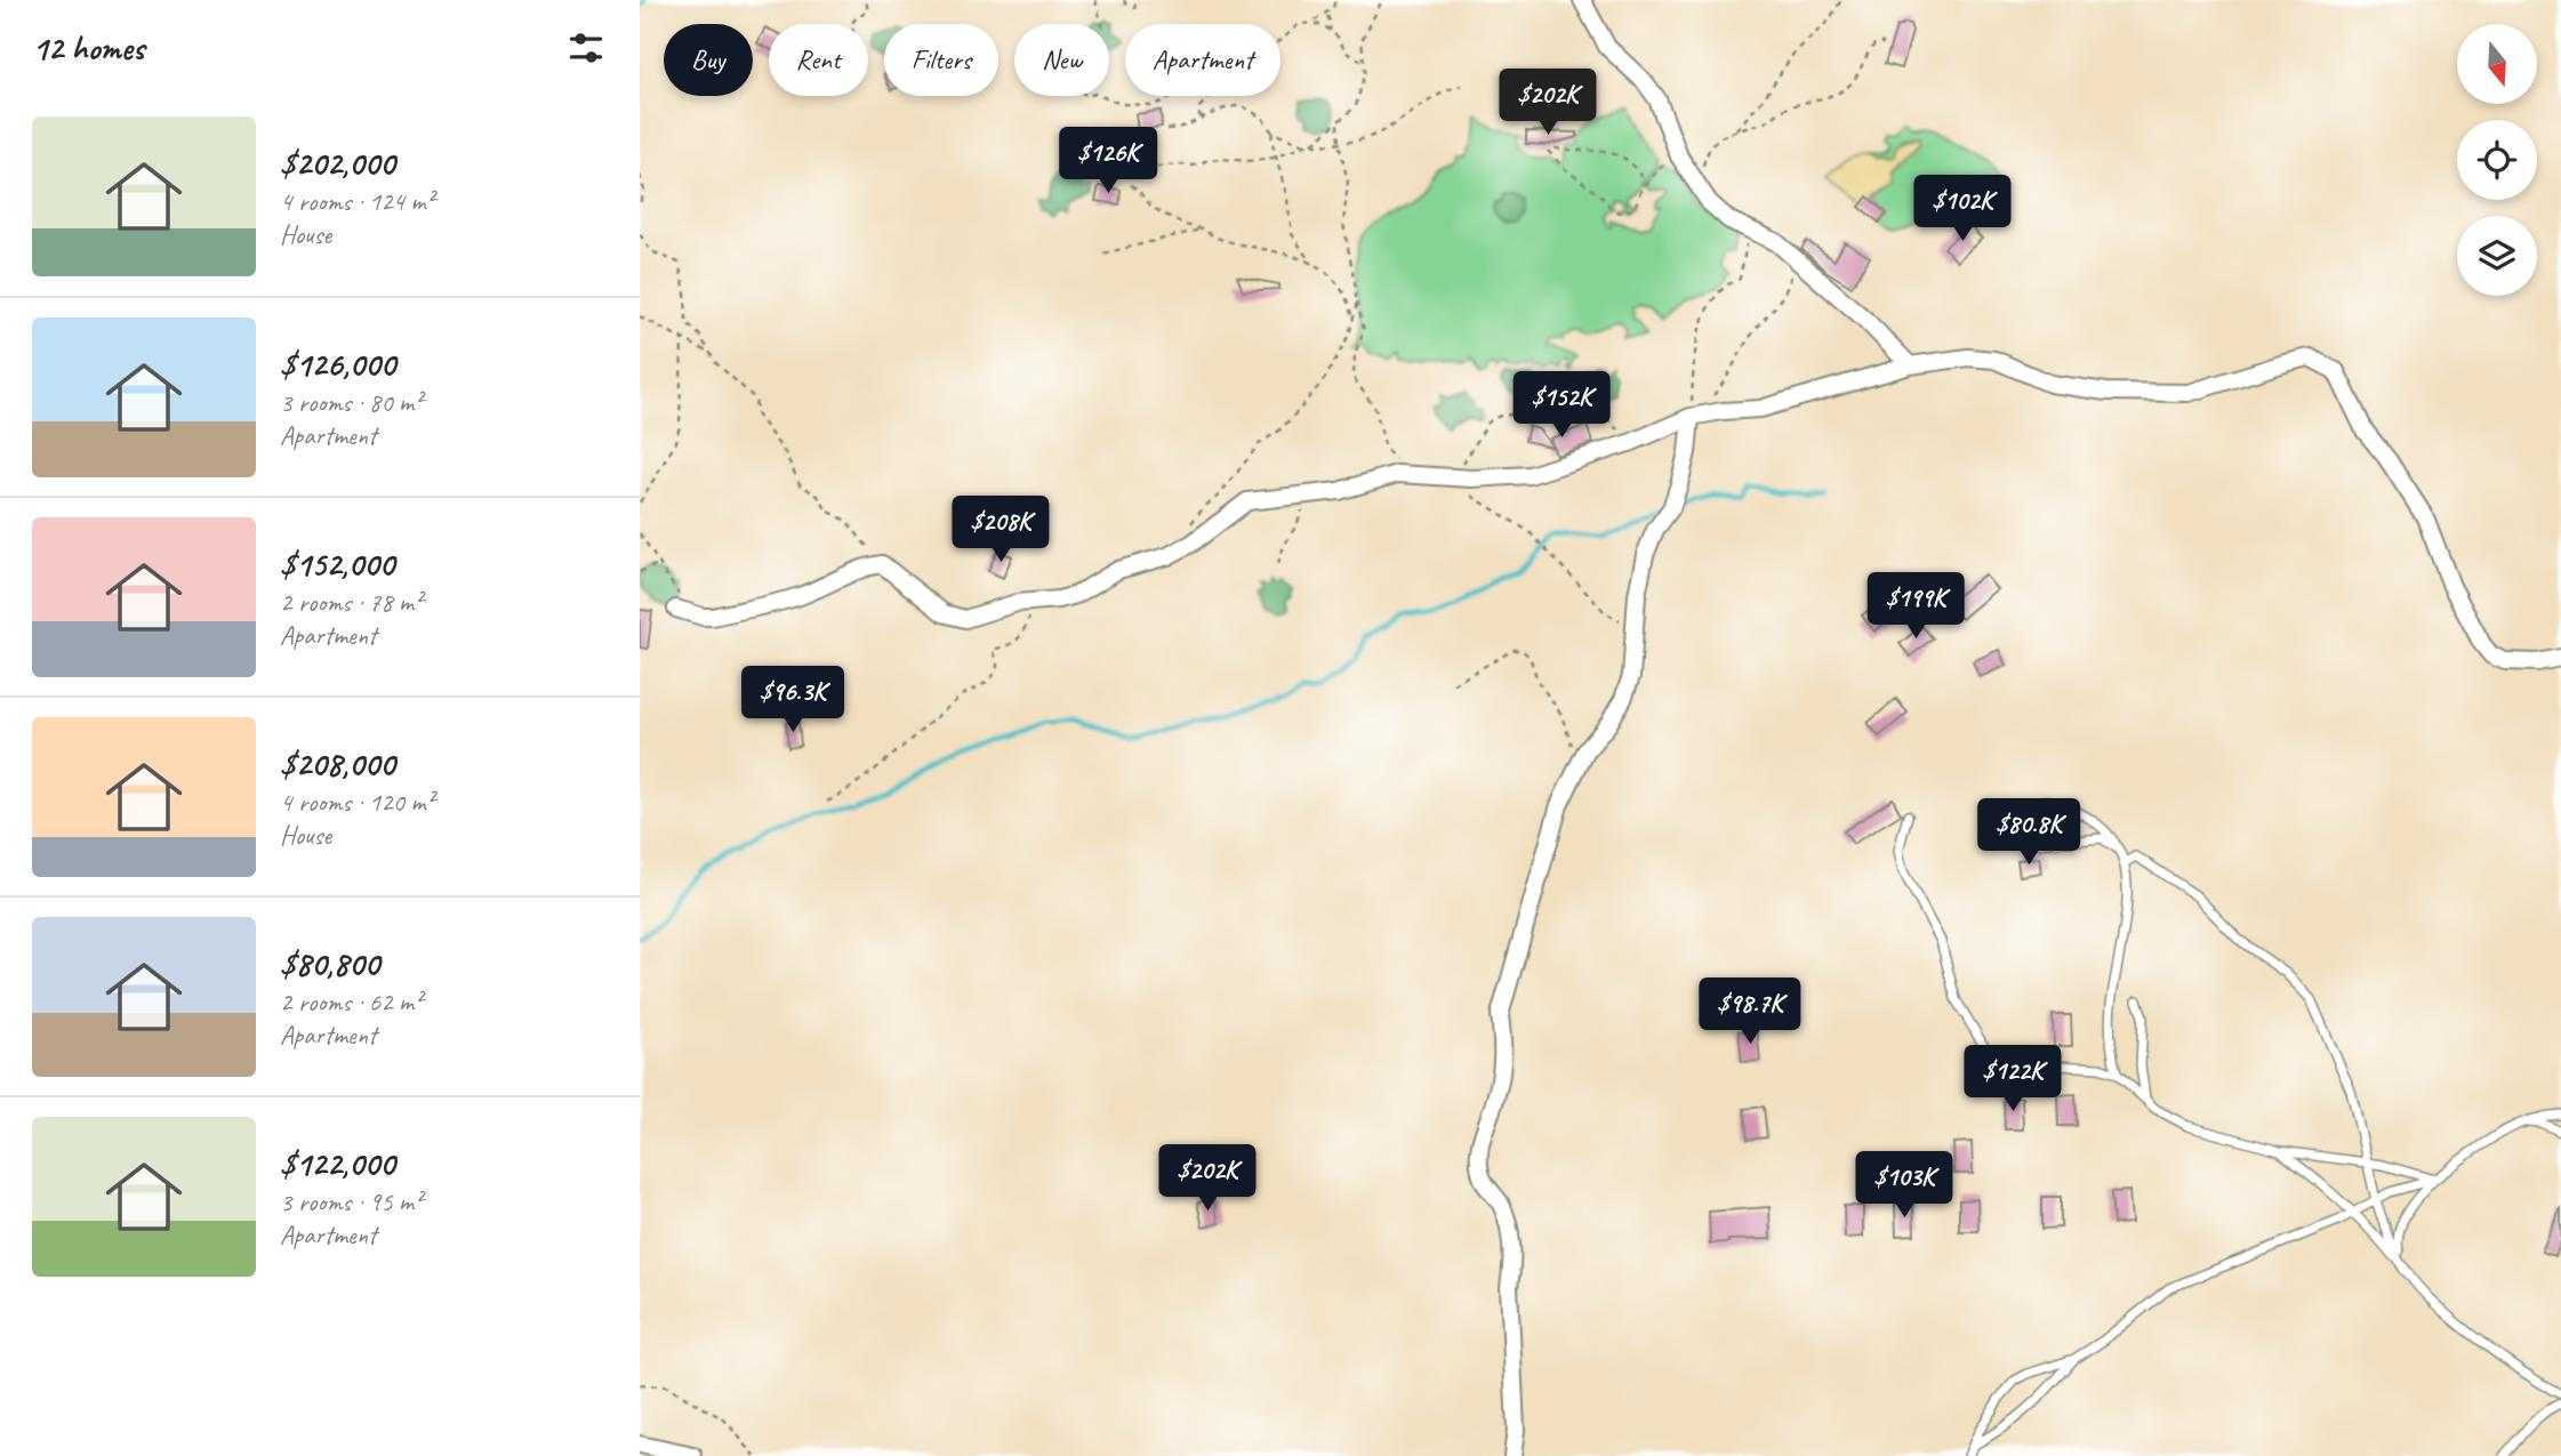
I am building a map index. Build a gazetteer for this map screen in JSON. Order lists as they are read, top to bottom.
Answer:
{
  "north": "bottom",
  "page": {
    "heading": "12 homes",
    "chip": [
      "Buy",
      "Rent",
      "Filters",
      "New",
      "Apartment"
    ],
    "price": [
      "$202K",
      "$126K",
      "$102K",
      "$152K",
      "$208K",
      "$199K",
      "$96.3K",
      "$80.8K",
      "$98.7K",
      "$122K",
      "$202K",
      "$103K"
    ],
    "list": [
      {
        "name": "$202,000",
        "note": "4 rooms · 124 m² · House"
      },
      {
        "name": "$126,000",
        "note": "3 rooms · 80 m² · Apartment"
      },
      {
        "name": "$152,000",
        "note": "2 rooms · 78 m² · Apartment"
      },
      {
        "name": "$208,000",
        "note": "4 rooms · 120 m² · House"
      },
      {
        "name": "$80,800",
        "note": "2 rooms · 62 m² · Apartment"
      },
      {
        "name": "$122,000",
        "note": "3 rooms · 95 m² · Apartment"
      }
    ]
  }
}
